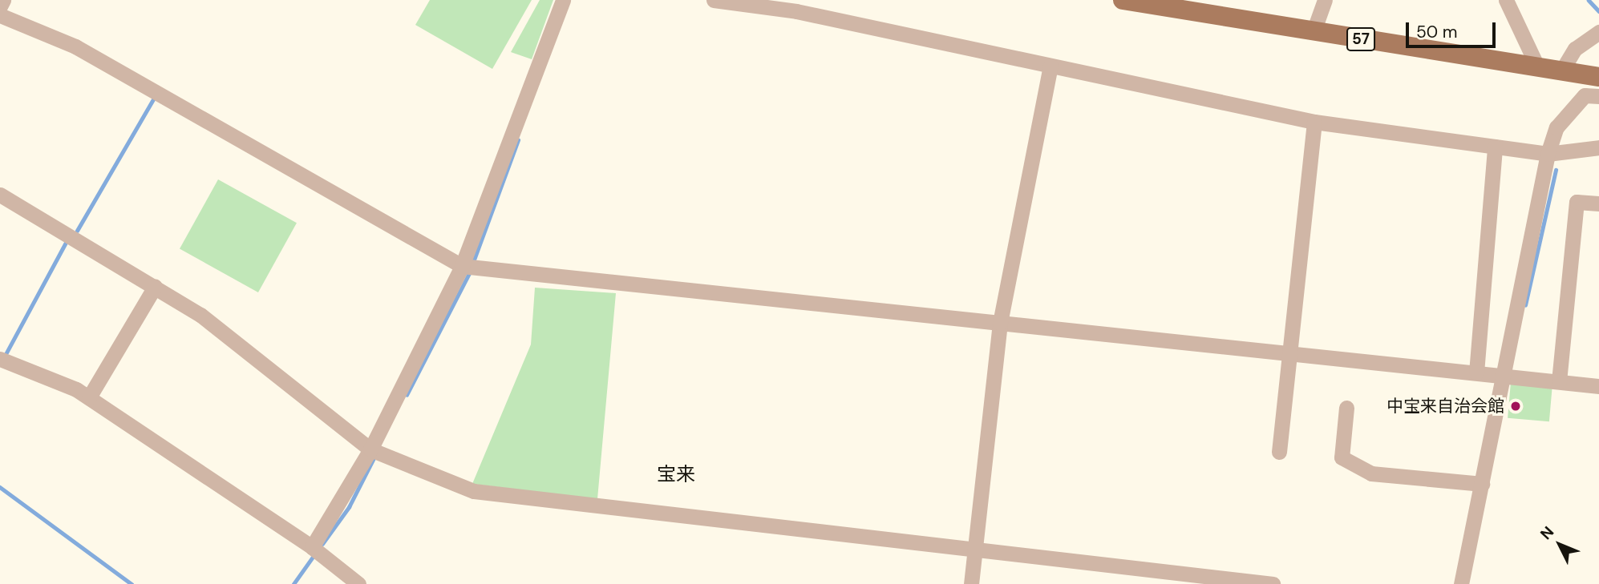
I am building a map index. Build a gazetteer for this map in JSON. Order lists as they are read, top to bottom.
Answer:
{
  "streets": {
    "main road": ["57"]
  },
  "districts": ["宝来"],
  "places": ["中宝来自治会館"],
  "scale_bar": "50 m",
  "north": "top left"
}
